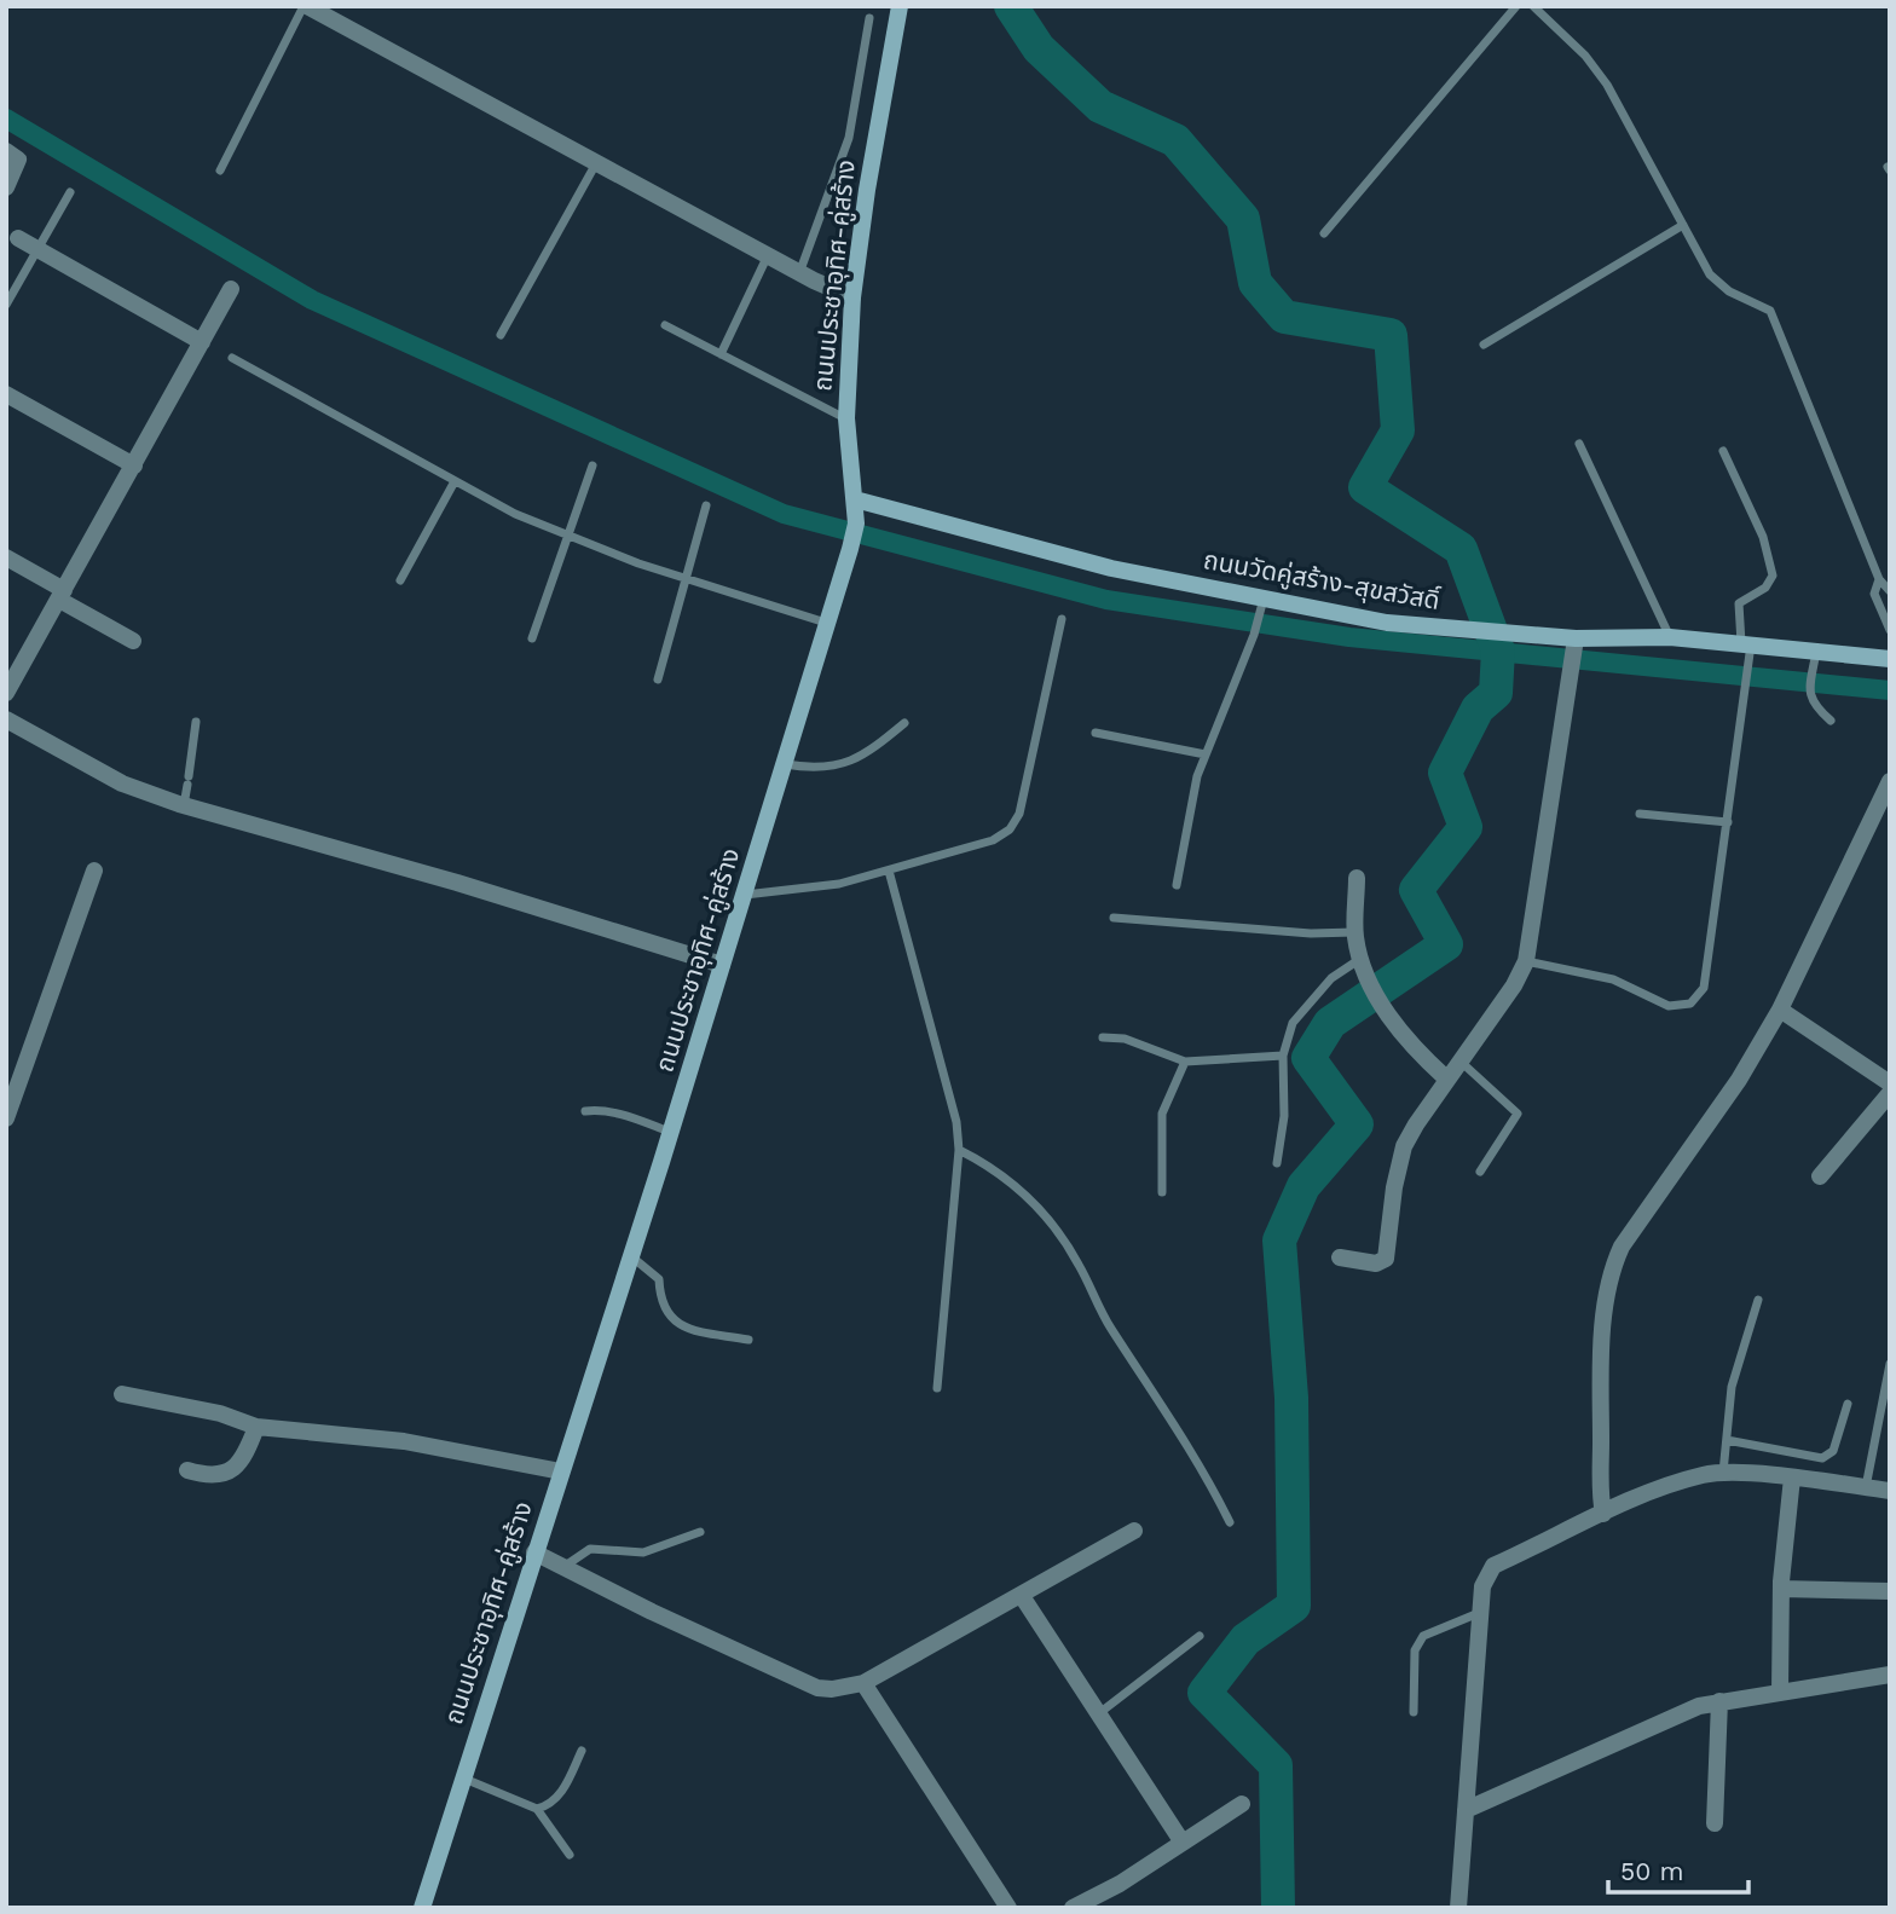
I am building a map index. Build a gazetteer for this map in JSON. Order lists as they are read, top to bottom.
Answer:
{
  "streets": {
    "main road": ["ถนนประชาอุทิศ-คู่สร้าง", "ถนนวัดคู่สร้าง-สุขสวัสดิ์"]
  },
  "crossings": [
    ["ถนนประชาอุทิศ-คู่สร้าง", "ถนนวัดคู่สร้าง-สุขสวัสดิ์"]
  ],
  "scale_bar": "50 m"
}
